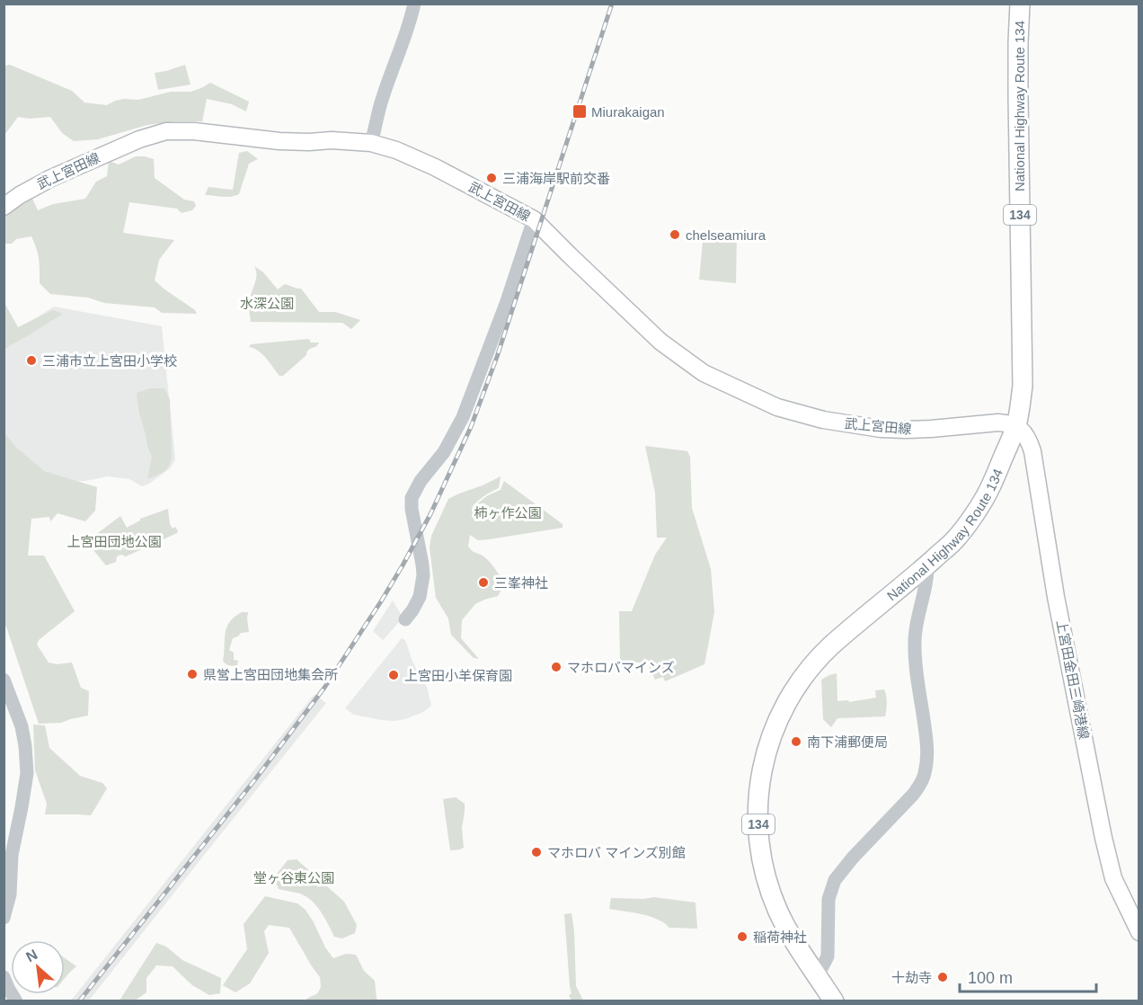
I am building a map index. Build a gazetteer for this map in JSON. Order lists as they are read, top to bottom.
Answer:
{
  "streets": {
    "highway": ["National Highway Route 134", "134"],
    "main road": ["武上宮田線", "上宮田金田三崎港線"]
  },
  "crossings": [
    ["National Highway Route 134", "武上宮田線"],
    ["National Highway Route 134", "上宮田金田三崎港線"],
    ["武上宮田線", "上宮田金田三崎港線"]
  ],
  "parks": [
    "水深公園",
    "柿ヶ作公園",
    "上宮田団地公園",
    "堂ヶ谷東公園"
  ],
  "places": {
    "transit": ["Miurakaigan"],
    "other": [
      "三浦海岸駅前交番",
      "chelseamiura",
      "三浦市立上宮田小学校",
      "三峯神社",
      "マホロバマインズ",
      "県営上宮田団地集会所",
      "上宮田小羊保育園",
      "南下浦郵便局",
      "マホロバ マインズ別館",
      "稲荷神社",
      "十劫寺"
    ]
  },
  "scale_bar": "100 m",
  "north": "top left"
}
